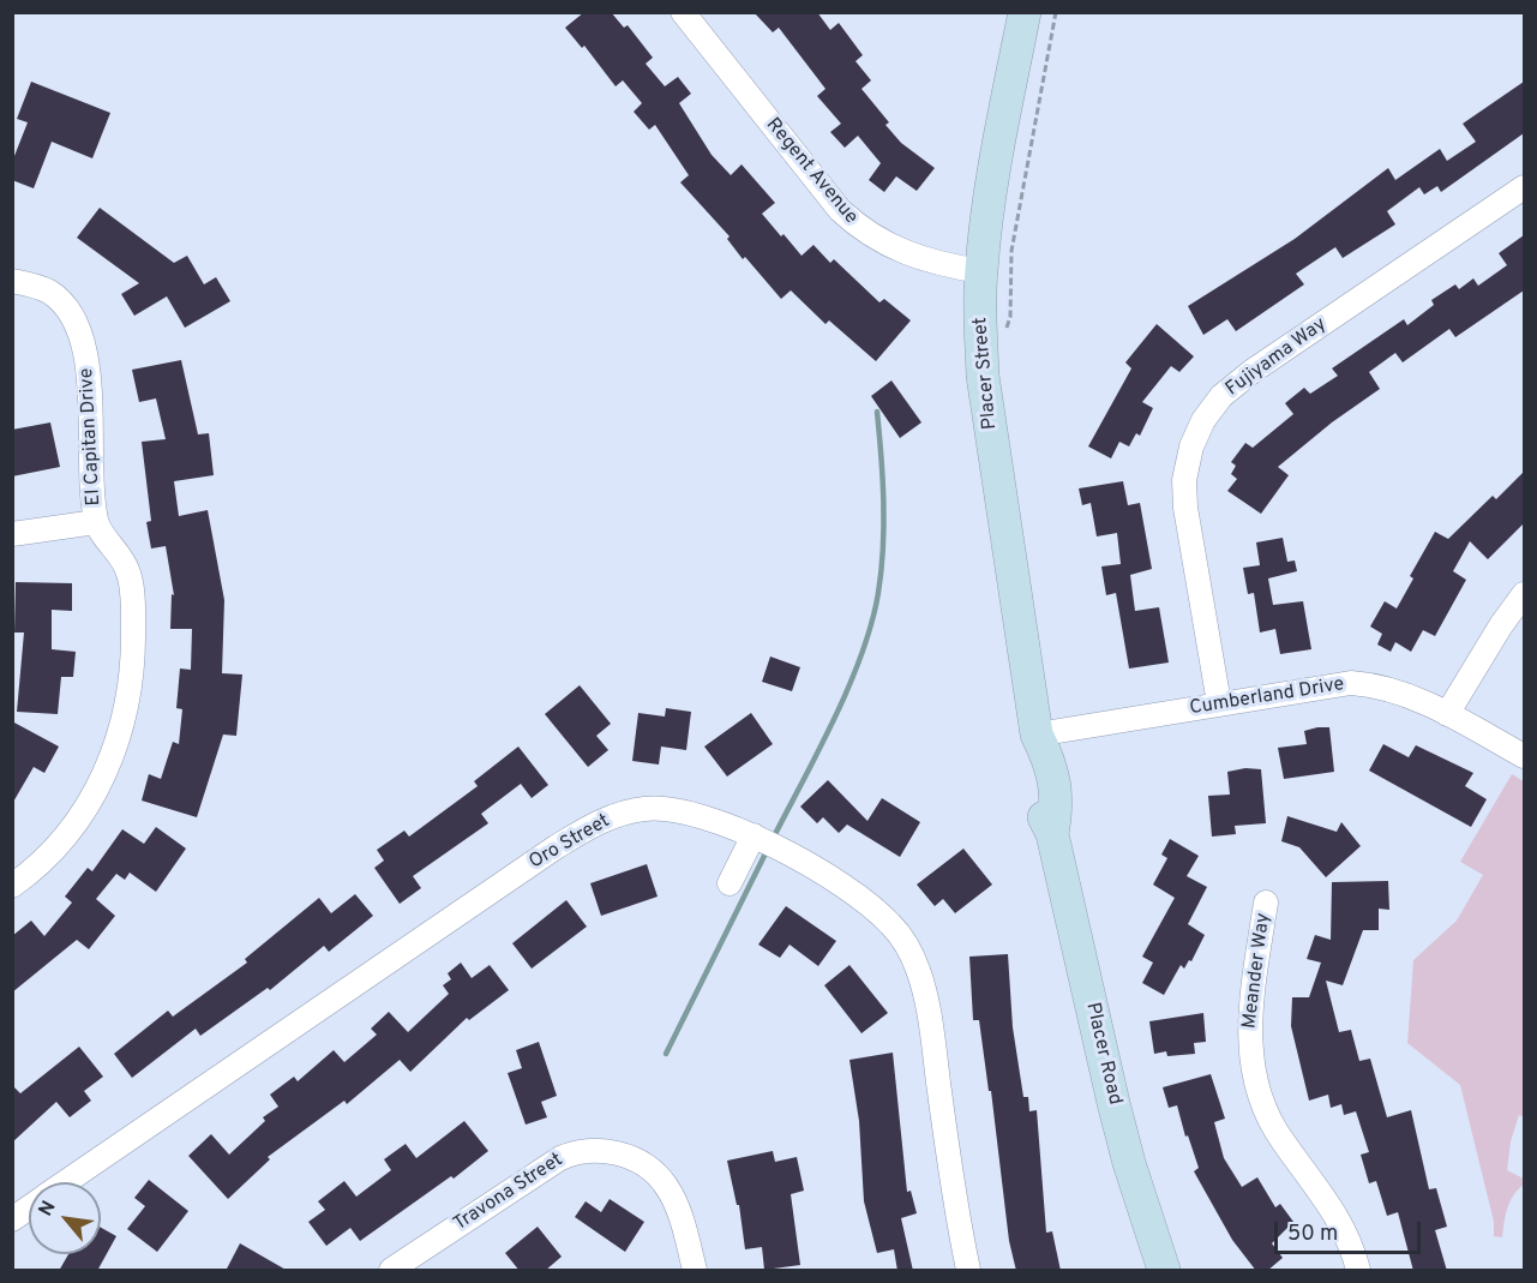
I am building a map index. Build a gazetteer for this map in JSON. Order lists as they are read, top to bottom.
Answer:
{
  "streets": {
    "main road": ["Placer Street", "Placer Road"],
    "street": [
      "Regent Avenue",
      "Fujiyama Way",
      "El Capitan Drive",
      "Cumberland Drive",
      "Oro Street",
      "Meander Way",
      "Travona Street"
    ]
  },
  "crossings": [
    ["Regent Avenue", "Placer Street"],
    ["Fujiyama Way", "Cumberland Drive"],
    ["Placer Street", "Cumberland Drive"],
    ["Placer Street", "Placer Road"],
    ["Cumberland Drive", "Placer Road"]
  ],
  "scale_bar": "50 m",
  "north": "top left"
}
